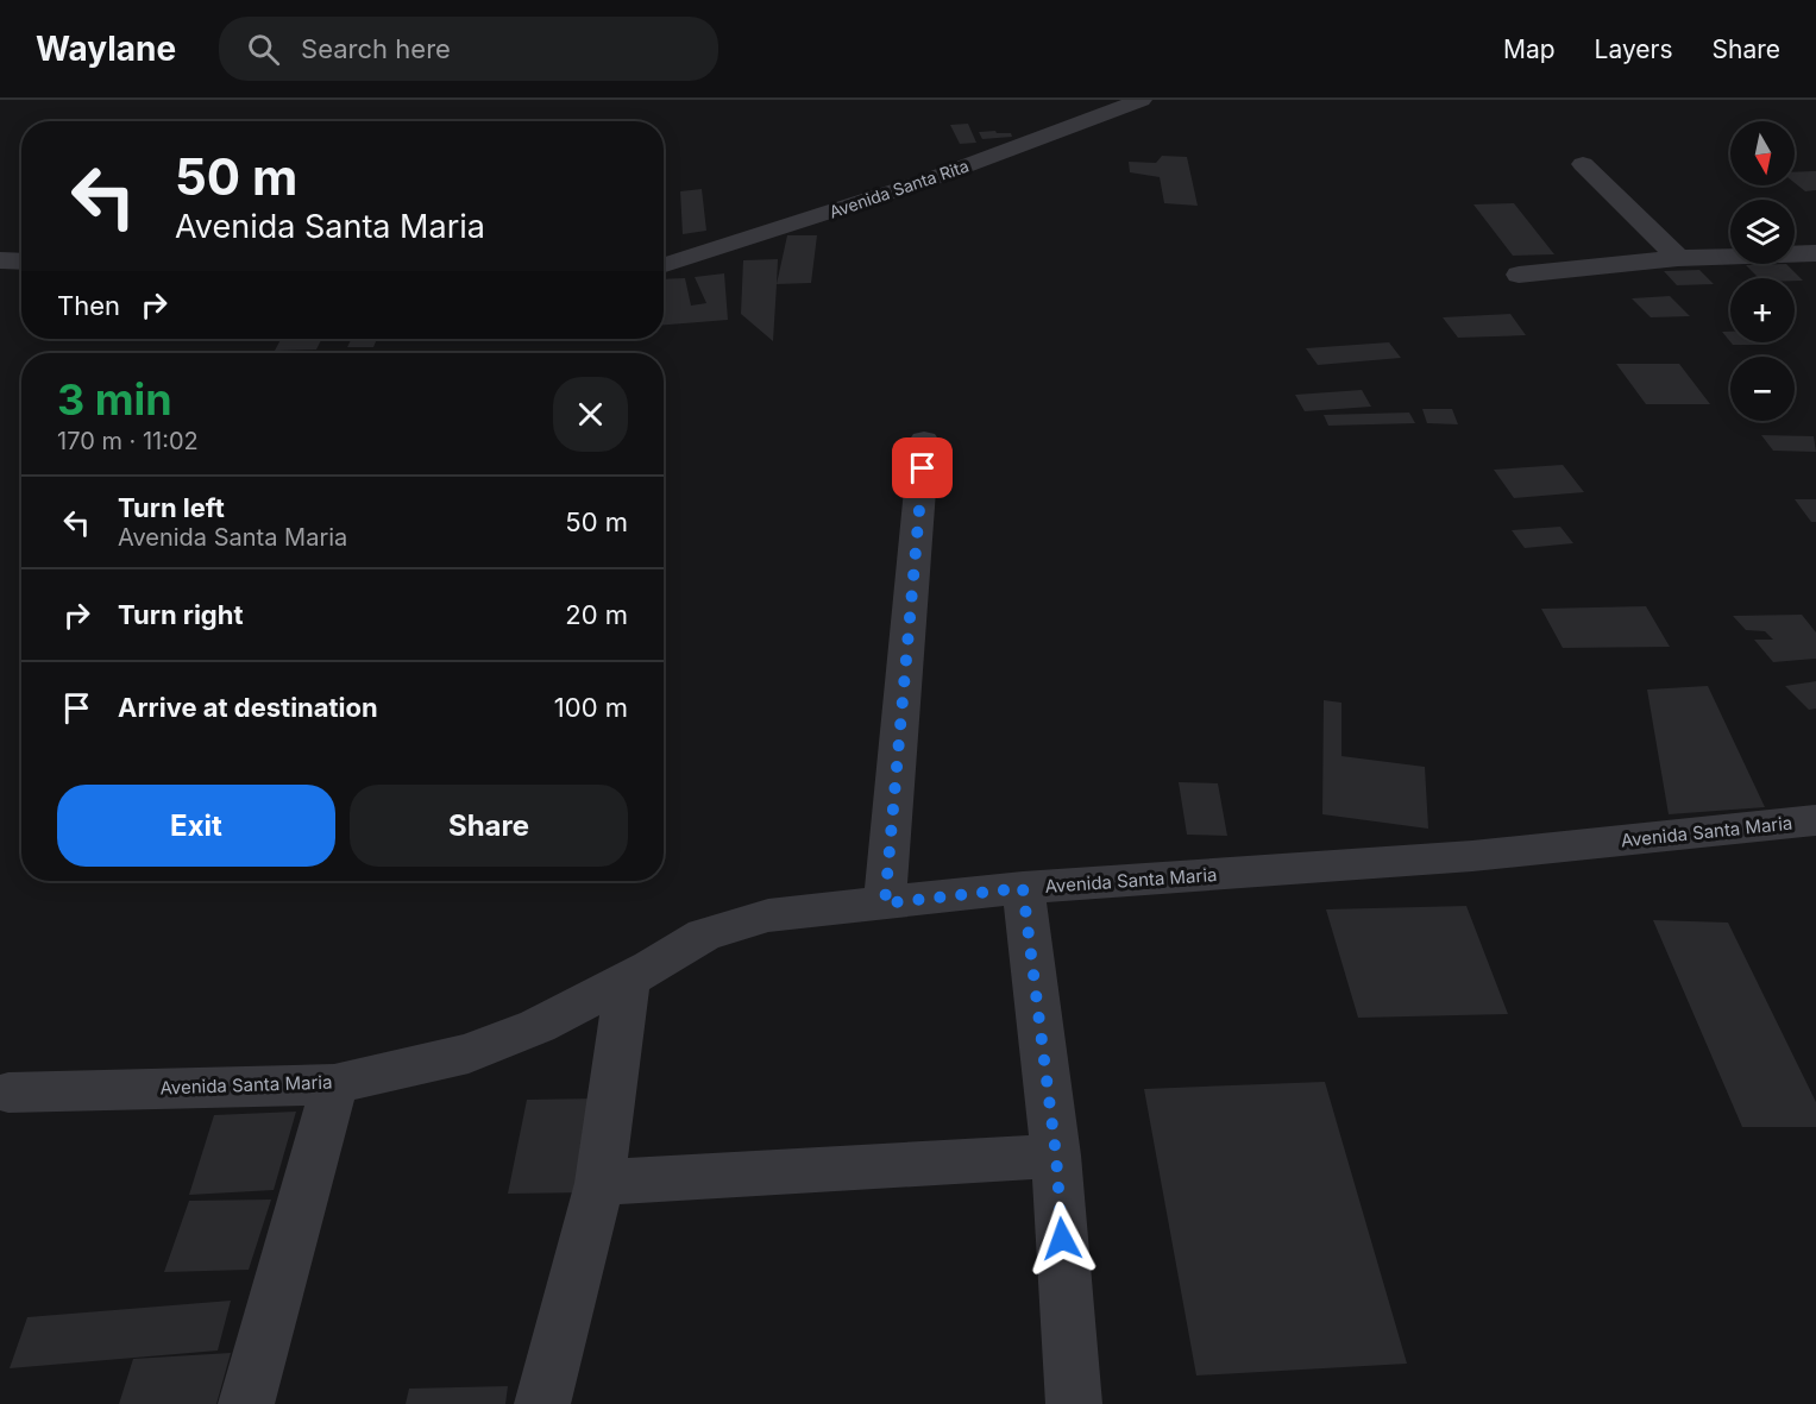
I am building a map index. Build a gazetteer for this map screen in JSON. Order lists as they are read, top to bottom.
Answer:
{
  "streets": {
    "street": ["Avenida Santa Rita", "Avenida Santa Maria"]
  },
  "north": "bottom",
  "page": {
    "header": "Waylane",
    "search": "Search here",
    "nav": ["Map", "Layers", "Share"],
    "map_buttons": ["+", "−"],
    "turn": ["50 m", "Avenida Santa Maria"],
    "then": "Then",
    "heading": ["3 min", "170 m · 11:02"],
    "list": [
      {
        "name": "Turn left",
        "note": "Avenida Santa Maria",
        "value": "50 m"
      },
      {
        "name": "Turn right",
        "value": "20 m"
      },
      {
        "name": "Arrive at destination",
        "value": "100 m"
      }
    ],
    "buttons": ["Exit", "Share"]
  }
}
